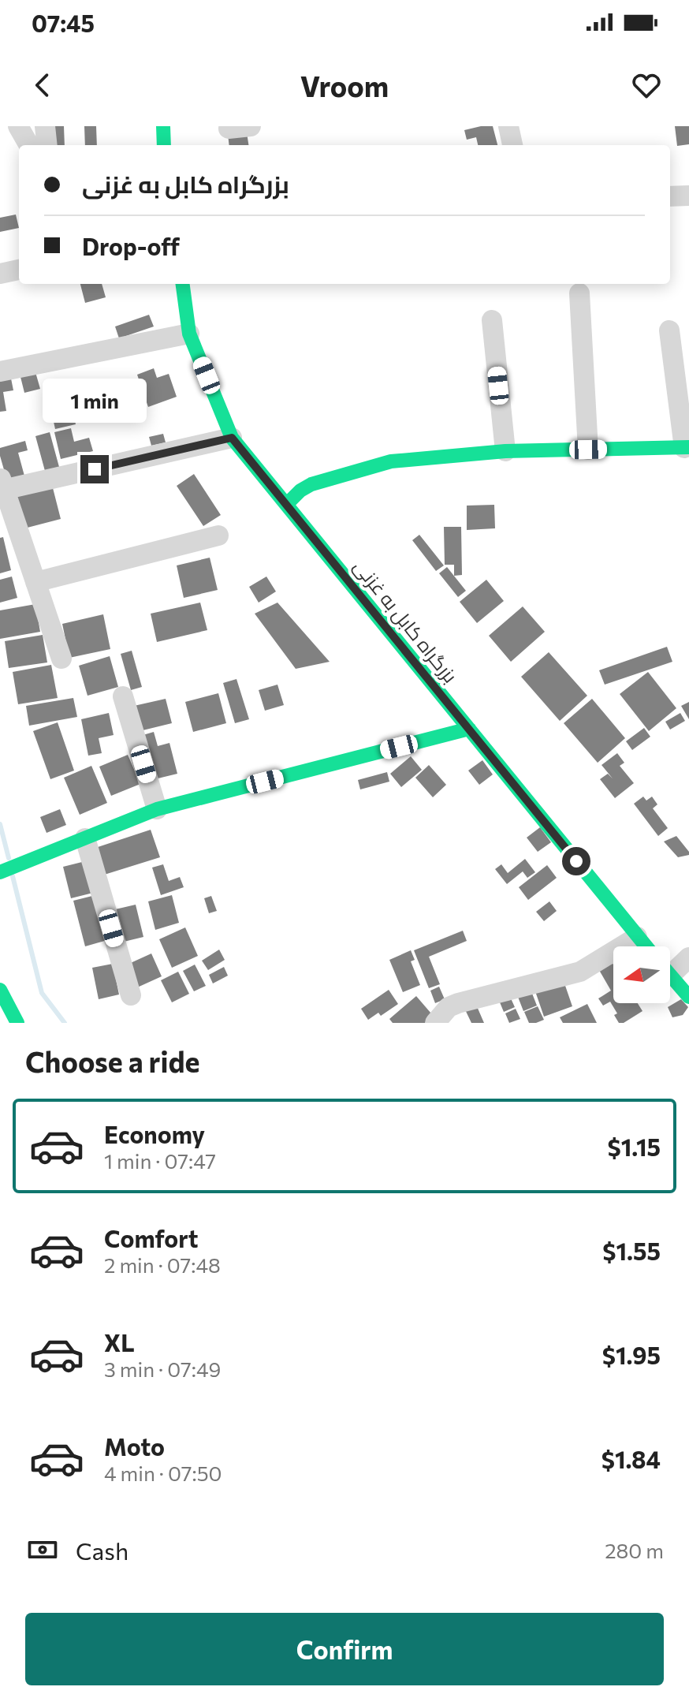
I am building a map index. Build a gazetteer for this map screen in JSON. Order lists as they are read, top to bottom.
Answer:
{
  "streets": {
    "main road": ["بزرگراه کابل به غزنی"]
  },
  "north": "left",
  "page": {
    "status": "07:45",
    "header": "Vroom",
    "banner": ["بزرگراه کابل به غزنی", "Drop-off"],
    "bubble": "1 min",
    "heading": "Choose a ride",
    "list": [
      {
        "name": "Economy",
        "note": "1 min · 07:47",
        "value": "$1.15"
      },
      {
        "name": "Comfort",
        "note": "2 min · 07:48",
        "value": "$1.55"
      },
      {
        "name": "XL",
        "note": "3 min · 07:49",
        "value": "$1.95"
      },
      {
        "name": "Moto",
        "note": "4 min · 07:50",
        "value": "$1.84"
      }
    ],
    "pay": ["Cash", "280 m"],
    "buttons": "Confirm"
  }
}
